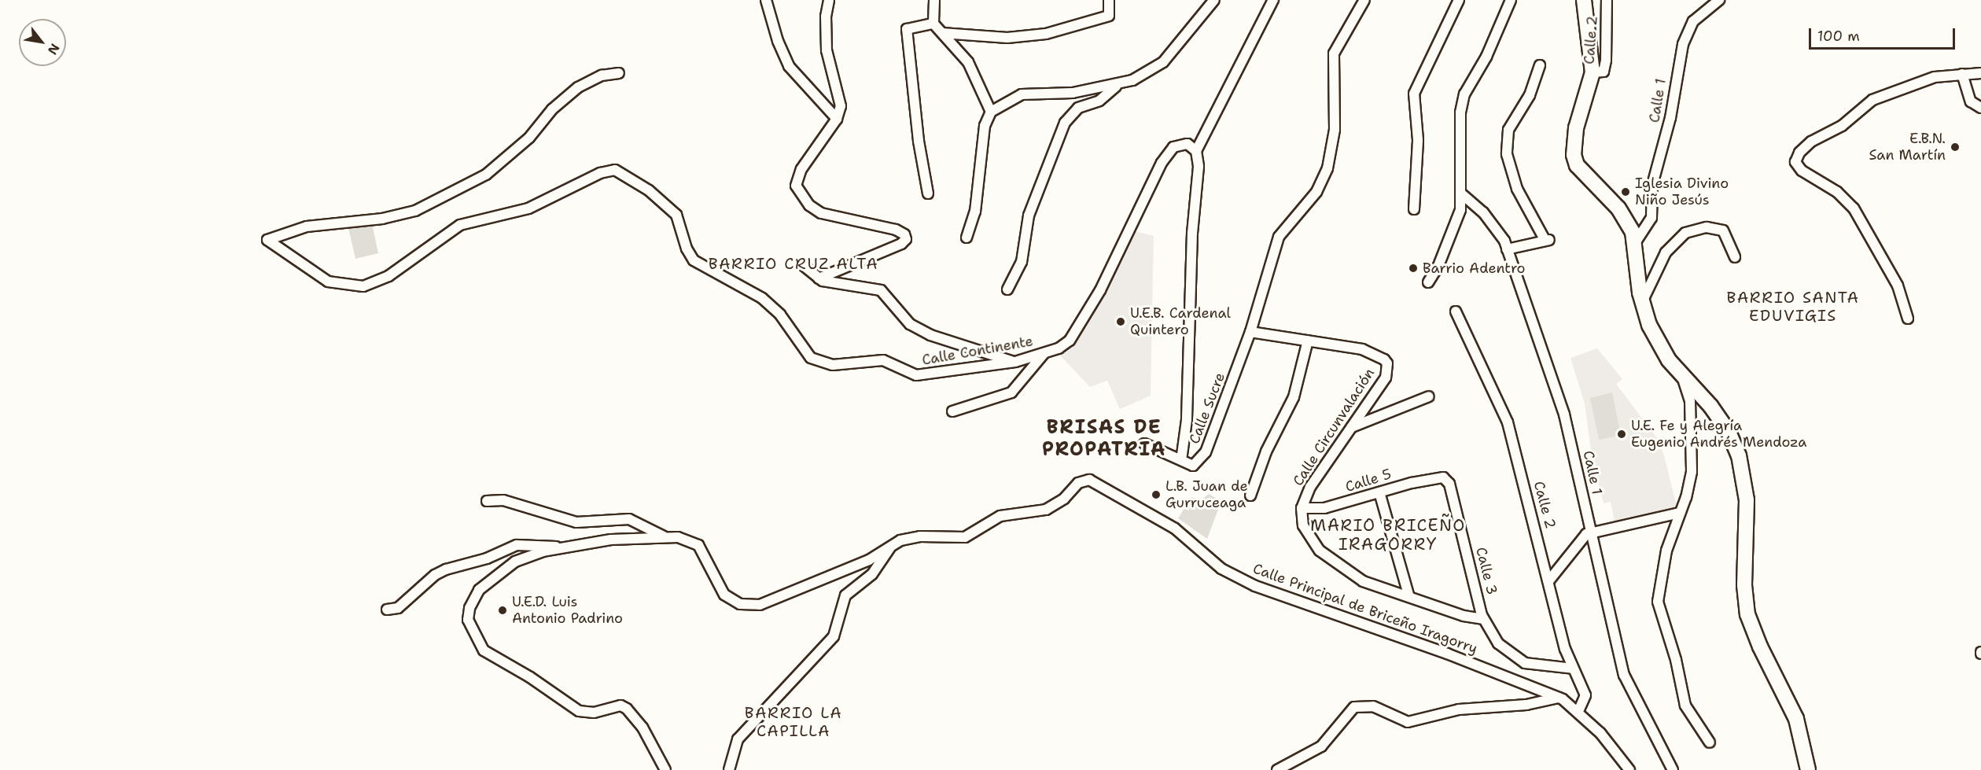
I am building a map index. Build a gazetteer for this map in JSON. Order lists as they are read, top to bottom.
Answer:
{
  "streets": {
    "street": [
      "Calle 2",
      "Calle 1",
      "Calle Continente",
      "Calle Sucre",
      "Calle Circunvalación",
      "Calle 5",
      "Calle 3",
      "Calle Principal de Briceño Iragorry"
    ]
  },
  "crossings": [
    ["Calle 2", "Calle Principal de Briceño Iragorry"],
    ["Calle Sucre", "Calle Circunvalación"],
    ["Calle Circunvalación", "Calle 5"],
    ["Calle Circunvalación", "Calle 3"],
    ["Calle 5", "Calle 3"]
  ],
  "districts": [
    "BARRIO CRUZ ALTA",
    "BARRIO SANTA EDUVIGIS",
    "BRISAS DE PROPATRIA",
    "MARIO BRICEÑO IRAGORRY",
    "BARRIO LA CAPILLA"
  ],
  "places": [
    "E.B.N. San Martín",
    "Iglesia Divino Niño Jesús",
    "Barrio Adentro",
    "U.E.B. Cardenal Quintero",
    "U.E. Fe y Alegría Eugenio Andrés Mendoza",
    "L.B. Juan de Gurruceaga",
    "U.E.D. Luis Antonio Padrino"
  ],
  "scale_bar": "100 m",
  "north": "bottom right"
}
